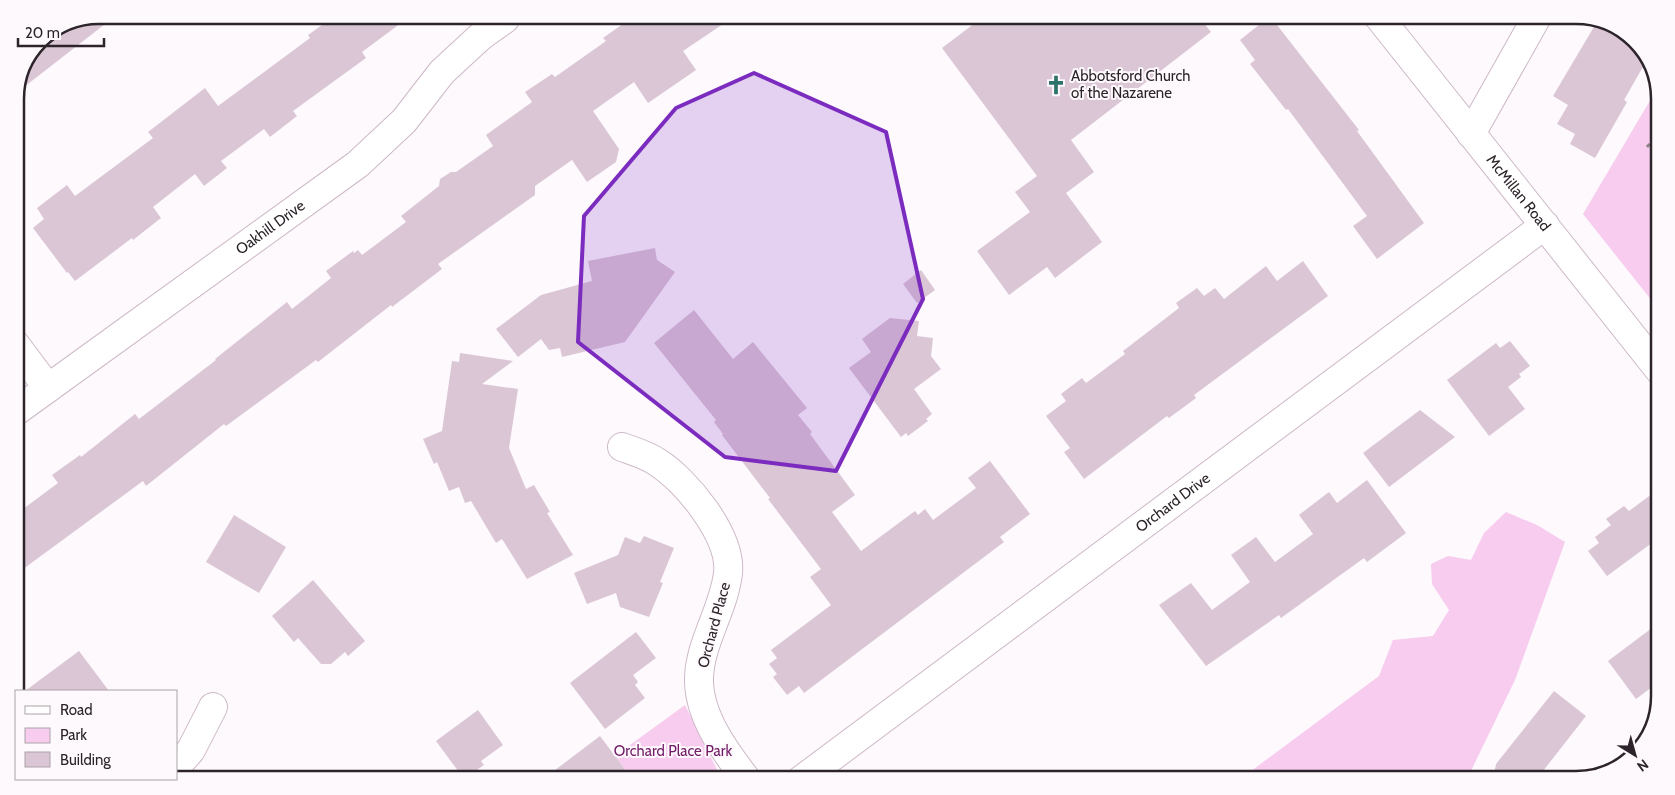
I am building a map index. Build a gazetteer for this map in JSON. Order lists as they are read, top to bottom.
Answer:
{
  "streets": {
    "street": [
      "McMillan Road",
      "Oakhill Drive",
      "Orchard Drive",
      "Orchard Place"
    ]
  },
  "crossings": [
    ["McMillan Road", "Orchard Drive"]
  ],
  "parks": ["Orchard Place Park"],
  "places": {
    "church": ["Abbotsford Church of the Nazarene"]
  },
  "legend": ["Road", "Park", "Building"],
  "scale_bar": "20 m",
  "north": "bottom right"
}
